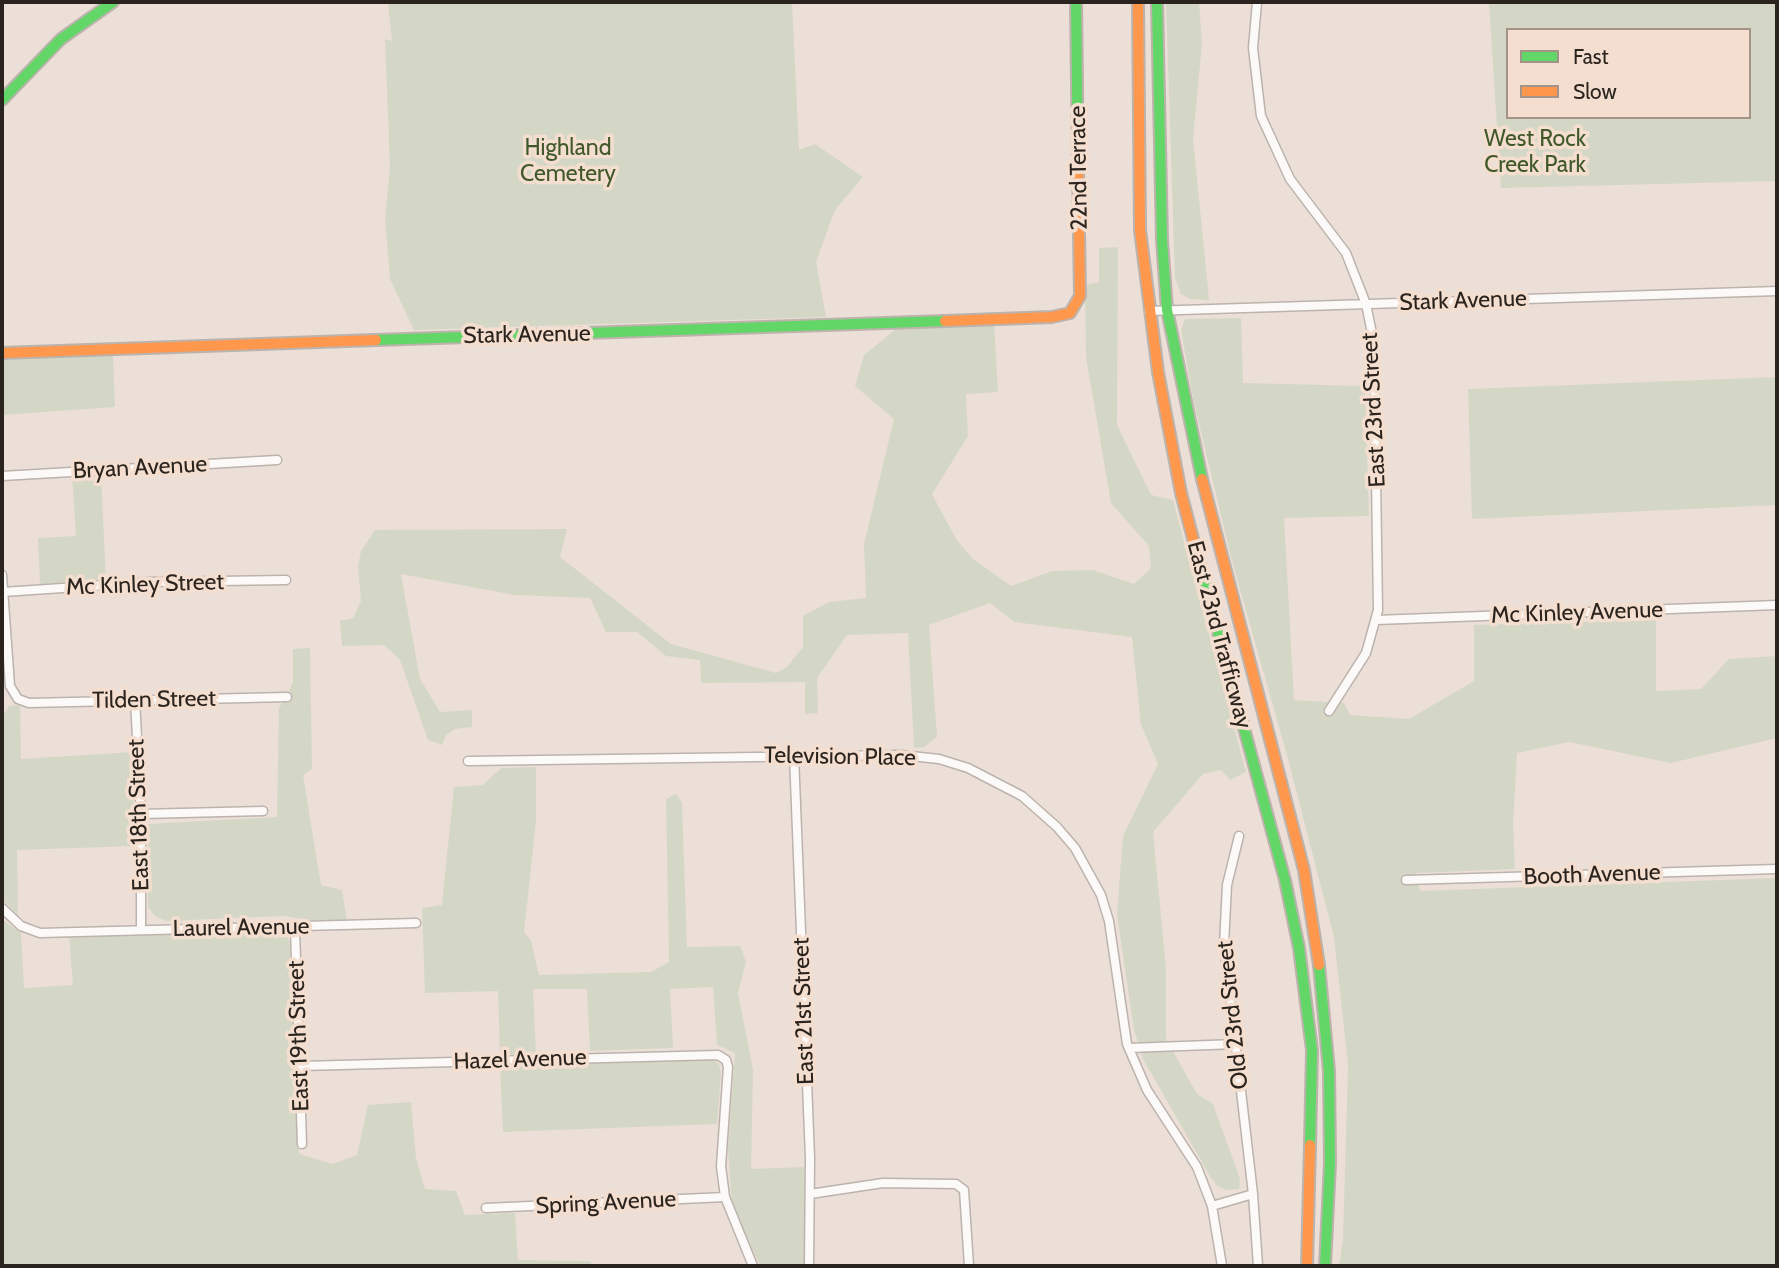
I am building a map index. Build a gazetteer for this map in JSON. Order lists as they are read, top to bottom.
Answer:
{
  "streets": {
    "main road": ["22nd Terrace", "Stark Avenue", "East 23rd Trafficway"],
    "street": [
      "East 23rd Street",
      "Bryan Avenue",
      "Mc Kinley Street",
      "Mc Kinley Avenue",
      "Tilden Street",
      "Television Place",
      "East 18th Street",
      "Booth Avenue",
      "Laurel Avenue",
      "East 21st Street",
      "Old 23rd Street",
      "East 19th Street",
      "Hazel Avenue",
      "Spring Avenue"
    ]
  },
  "crossings": [
    ["22nd Terrace", "Stark Avenue"],
    ["Stark Avenue", "East 23rd Street"],
    ["Stark Avenue", "East 23rd Trafficway"],
    ["East 23rd Street", "Mc Kinley Avenue"],
    ["Mc Kinley Street", "Tilden Street"],
    ["Tilden Street", "East 18th Street"],
    ["Television Place", "East 21st Street"],
    ["East 18th Street", "Laurel Avenue"],
    ["Laurel Avenue", "East 19th Street"],
    ["East 19th Street", "Hazel Avenue"],
    ["Hazel Avenue", "Spring Avenue"]
  ],
  "parks": ["West Rock Creek Park", "Highland Cemetery"],
  "legend": ["Fast", "Slow"]
}
